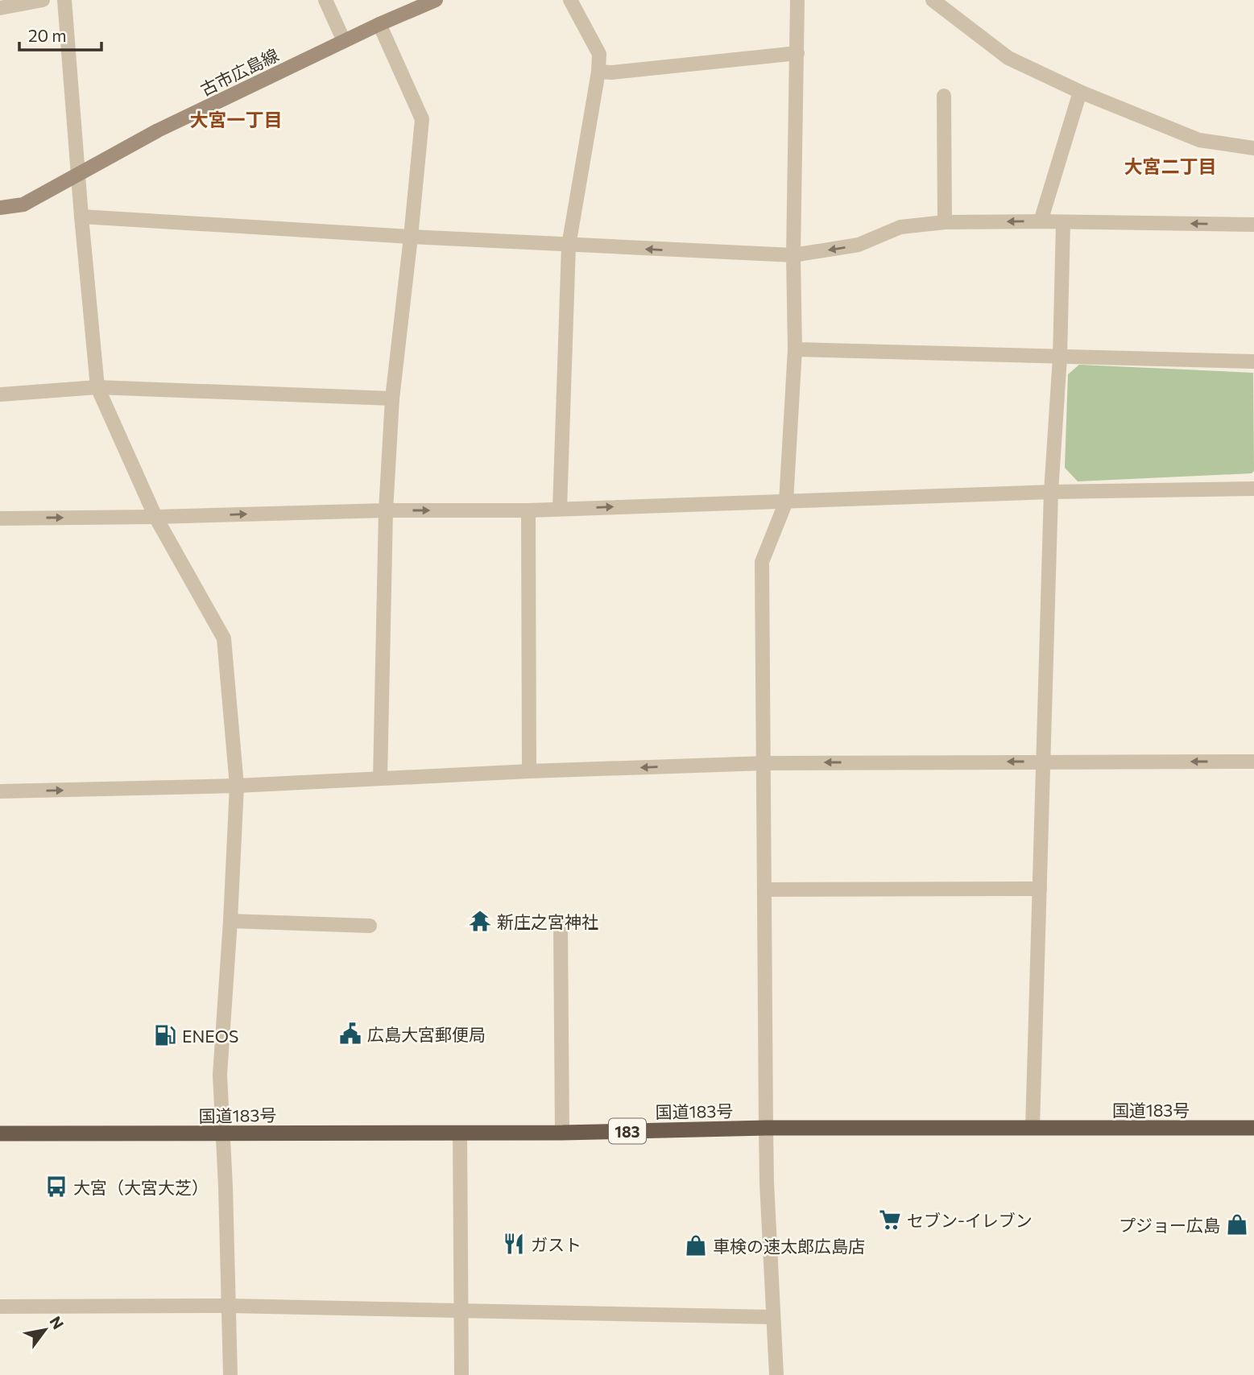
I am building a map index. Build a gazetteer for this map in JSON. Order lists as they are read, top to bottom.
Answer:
{
  "streets": {
    "highway": ["国道183号", "183"],
    "main road": ["古市広島線"]
  },
  "districts": ["大宮一丁目", "大宮二丁目"],
  "places": {
    "temple": ["新庄之宮神社"],
    "public building": ["広島大宮郵便局"],
    "fuel station": ["ENEOS"],
    "bus stop": ["大宮（大宮大芝）"],
    "supermarket": ["セブン-イレブン"],
    "shop": ["プジョー広島", "車検の速太郎広島店"],
    "restaurant": ["ガスト"]
  },
  "scale_bar": "20 m",
  "north": "top right"
}
